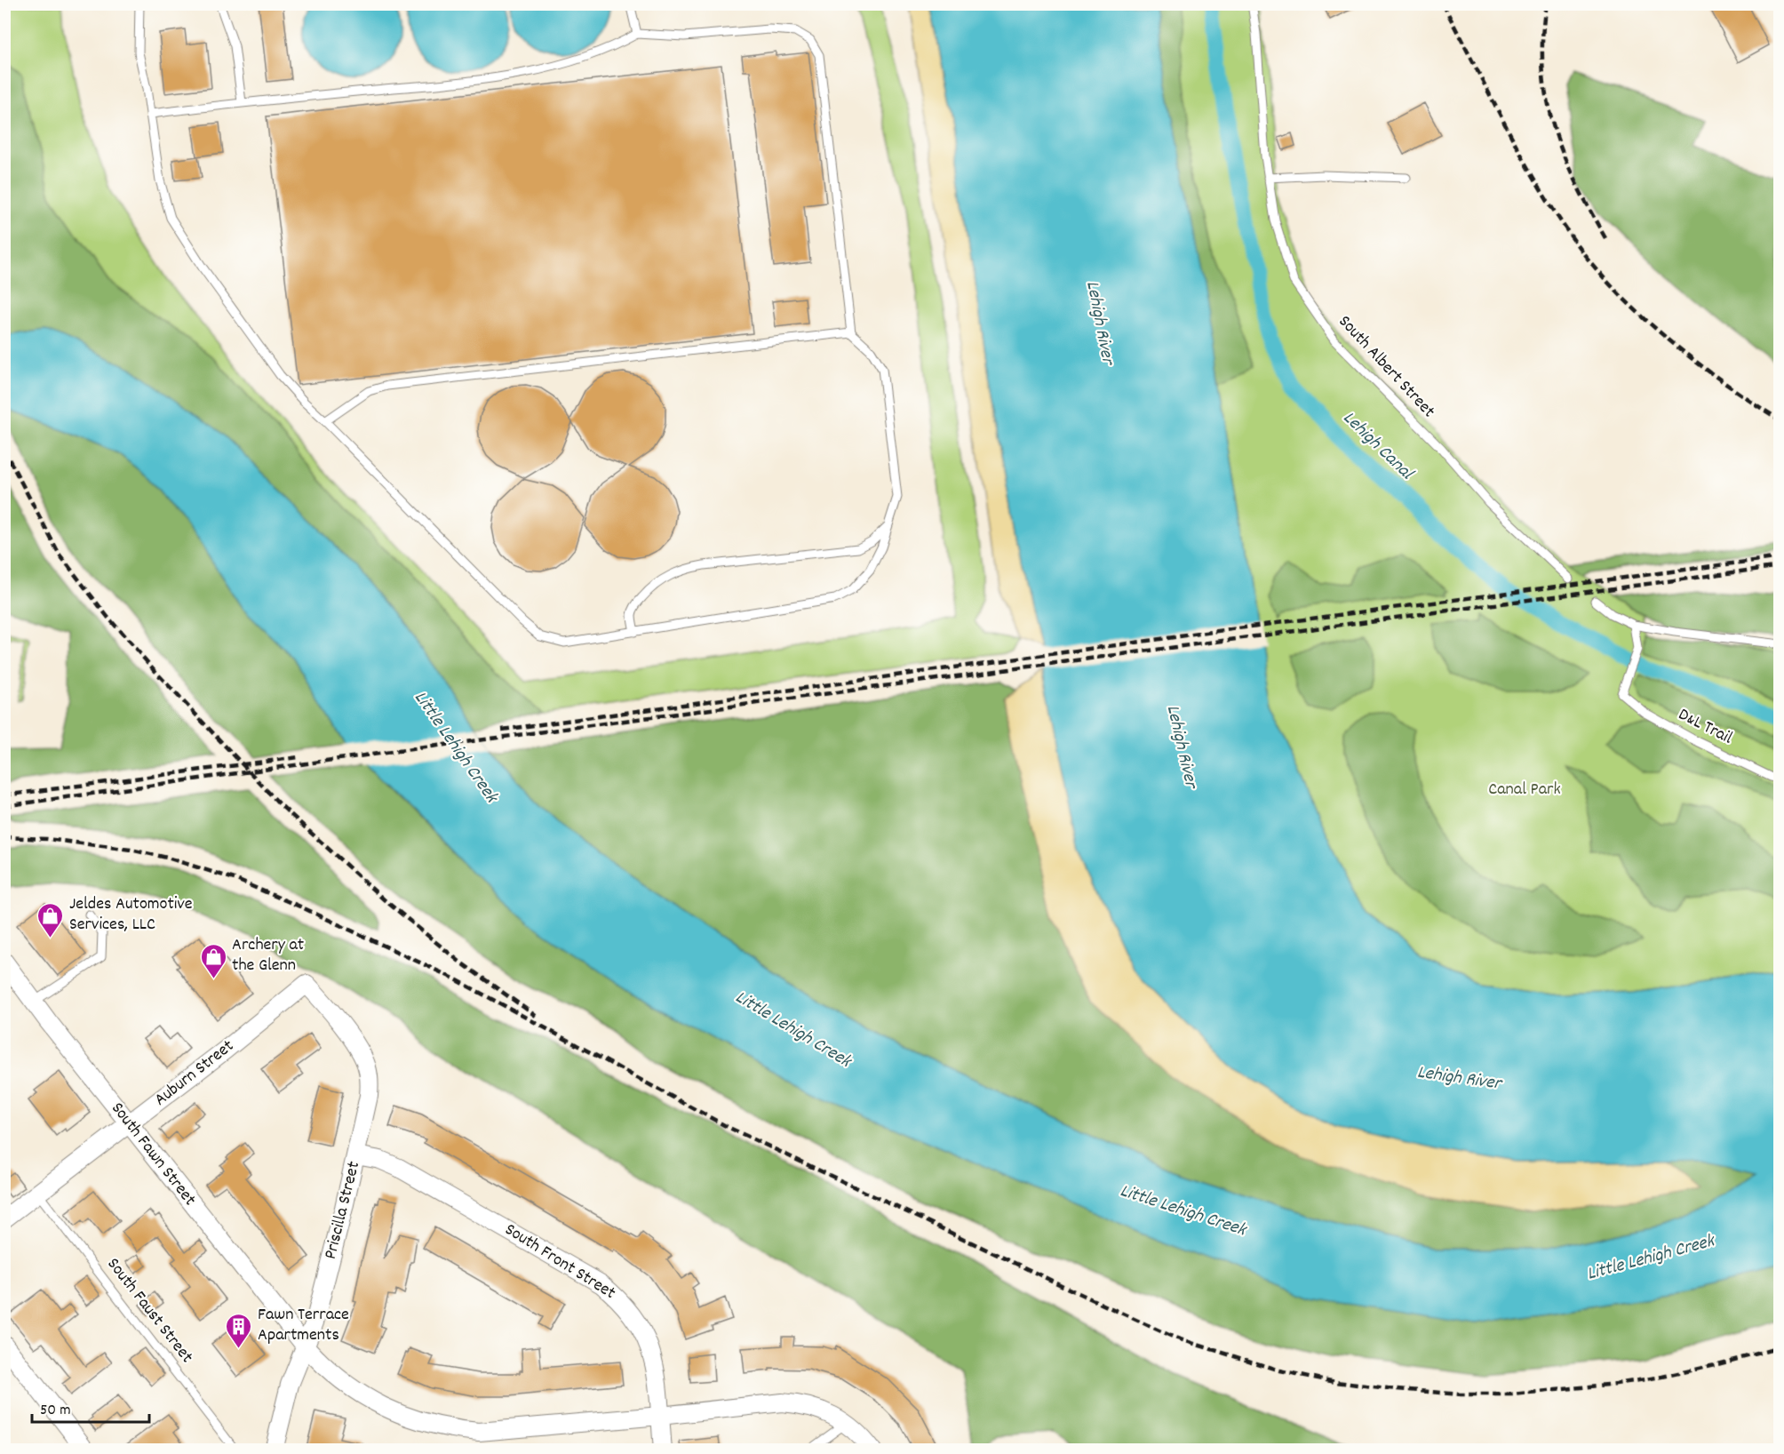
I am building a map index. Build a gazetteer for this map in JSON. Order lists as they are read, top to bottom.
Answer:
{
  "streets": {
    "street": [
      "Auburn Street",
      "South Fawn Street",
      "Priscilla Street",
      "South Front Street"
    ],
    "lane": ["South Albert Street", "D&L Trail", "South Faust Street"]
  },
  "crossings": [
    ["Auburn Street", "South Fawn Street"],
    ["Auburn Street", "Priscilla Street"],
    ["Auburn Street", "South Faust Street"],
    ["South Fawn Street", "Priscilla Street"],
    ["South Fawn Street", "South Front Street"],
    ["Priscilla Street", "South Front Street"]
  ],
  "water": ["Lehigh River", "Lehigh Canal", "Little Lehigh Creek"],
  "parks": ["Canal Park"],
  "places": {
    "shop": ["Jeldes Automotive Services, LLC", "Archery at the Glenn"],
    "building": ["Fawn Terrace Apartments"]
  },
  "scale_bar": "50 m"
}
